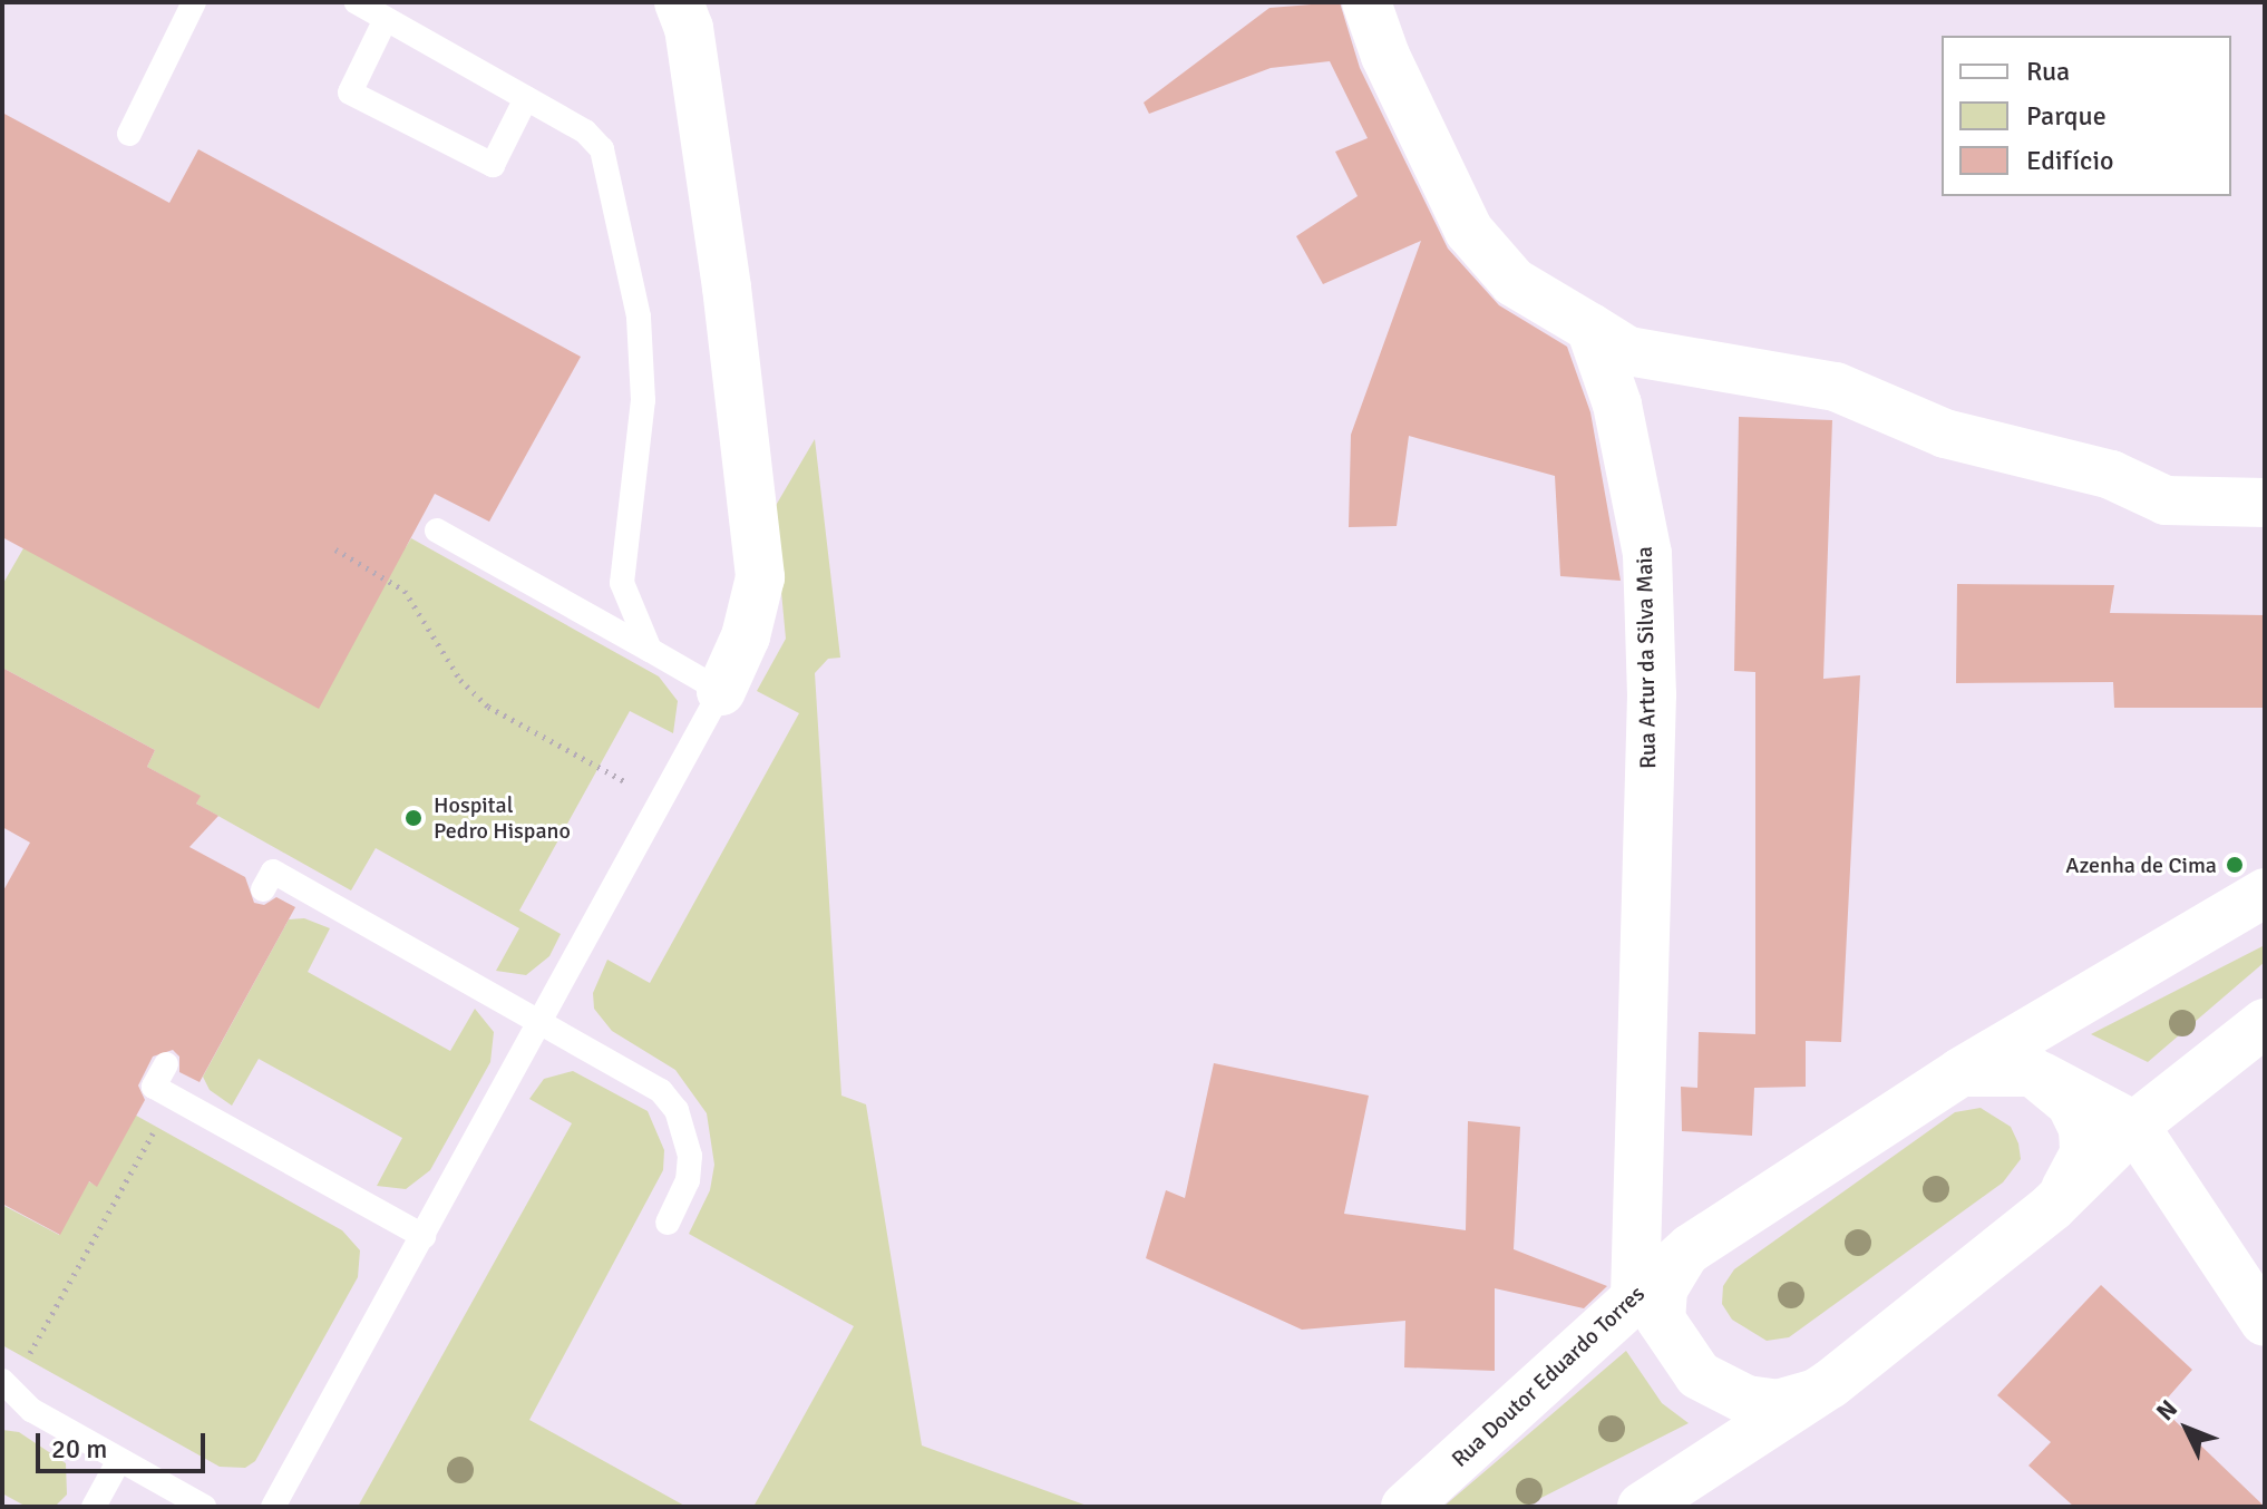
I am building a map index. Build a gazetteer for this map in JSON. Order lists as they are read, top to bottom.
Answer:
{
  "streets": {
    "main road": ["Rua Artur da Silva Maia", "Rua Doutor Eduardo Torres"]
  },
  "crossings": [
    ["Rua Artur da Silva Maia", "Rua Doutor Eduardo Torres"]
  ],
  "places": ["Hospital Pedro Hispano", "Azenha de Cima"],
  "legend": ["Rua", "Parque", "Edifício"],
  "scale_bar": "20 m",
  "north": "top left"
}
